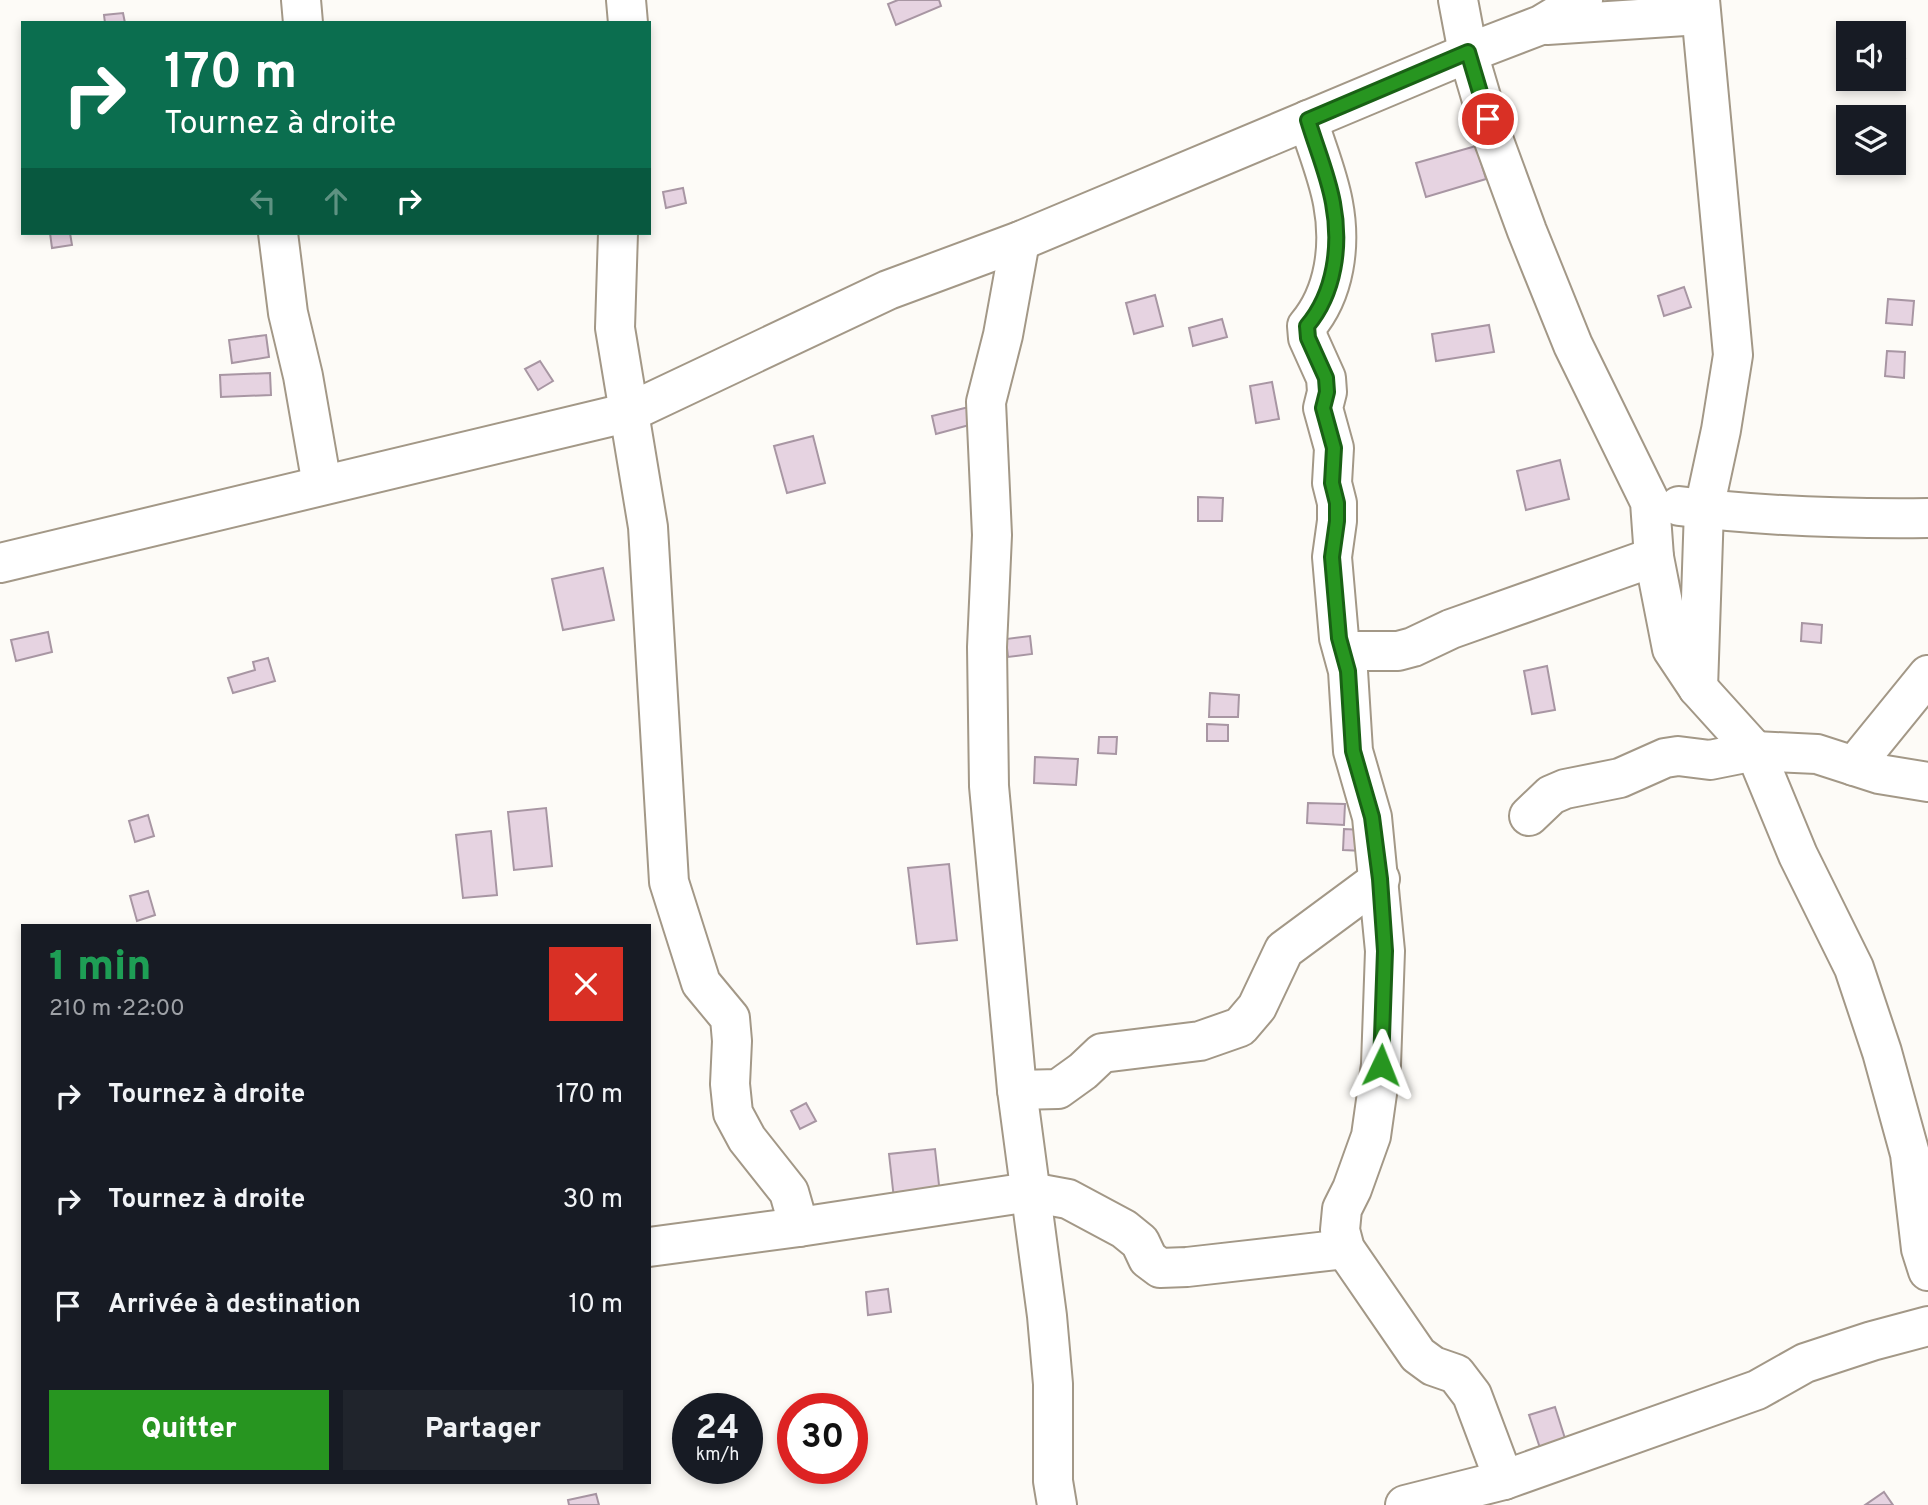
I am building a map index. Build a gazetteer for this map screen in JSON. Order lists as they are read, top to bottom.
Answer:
{
  "page": {
    "turn": ["170 m", "Tournez à droite"],
    "heading": ["1 min", "210 m · 22:00"],
    "list": [
      {
        "name": "Tournez à droite",
        "value": "170 m"
      },
      {
        "name": "Tournez à droite",
        "value": "30 m"
      },
      {
        "name": "Arrivée à destination",
        "value": "10 m"
      }
    ],
    "buttons": ["Quitter", "Partager"],
    "speed": "24 km/h",
    "limit": "30"
  }
}
